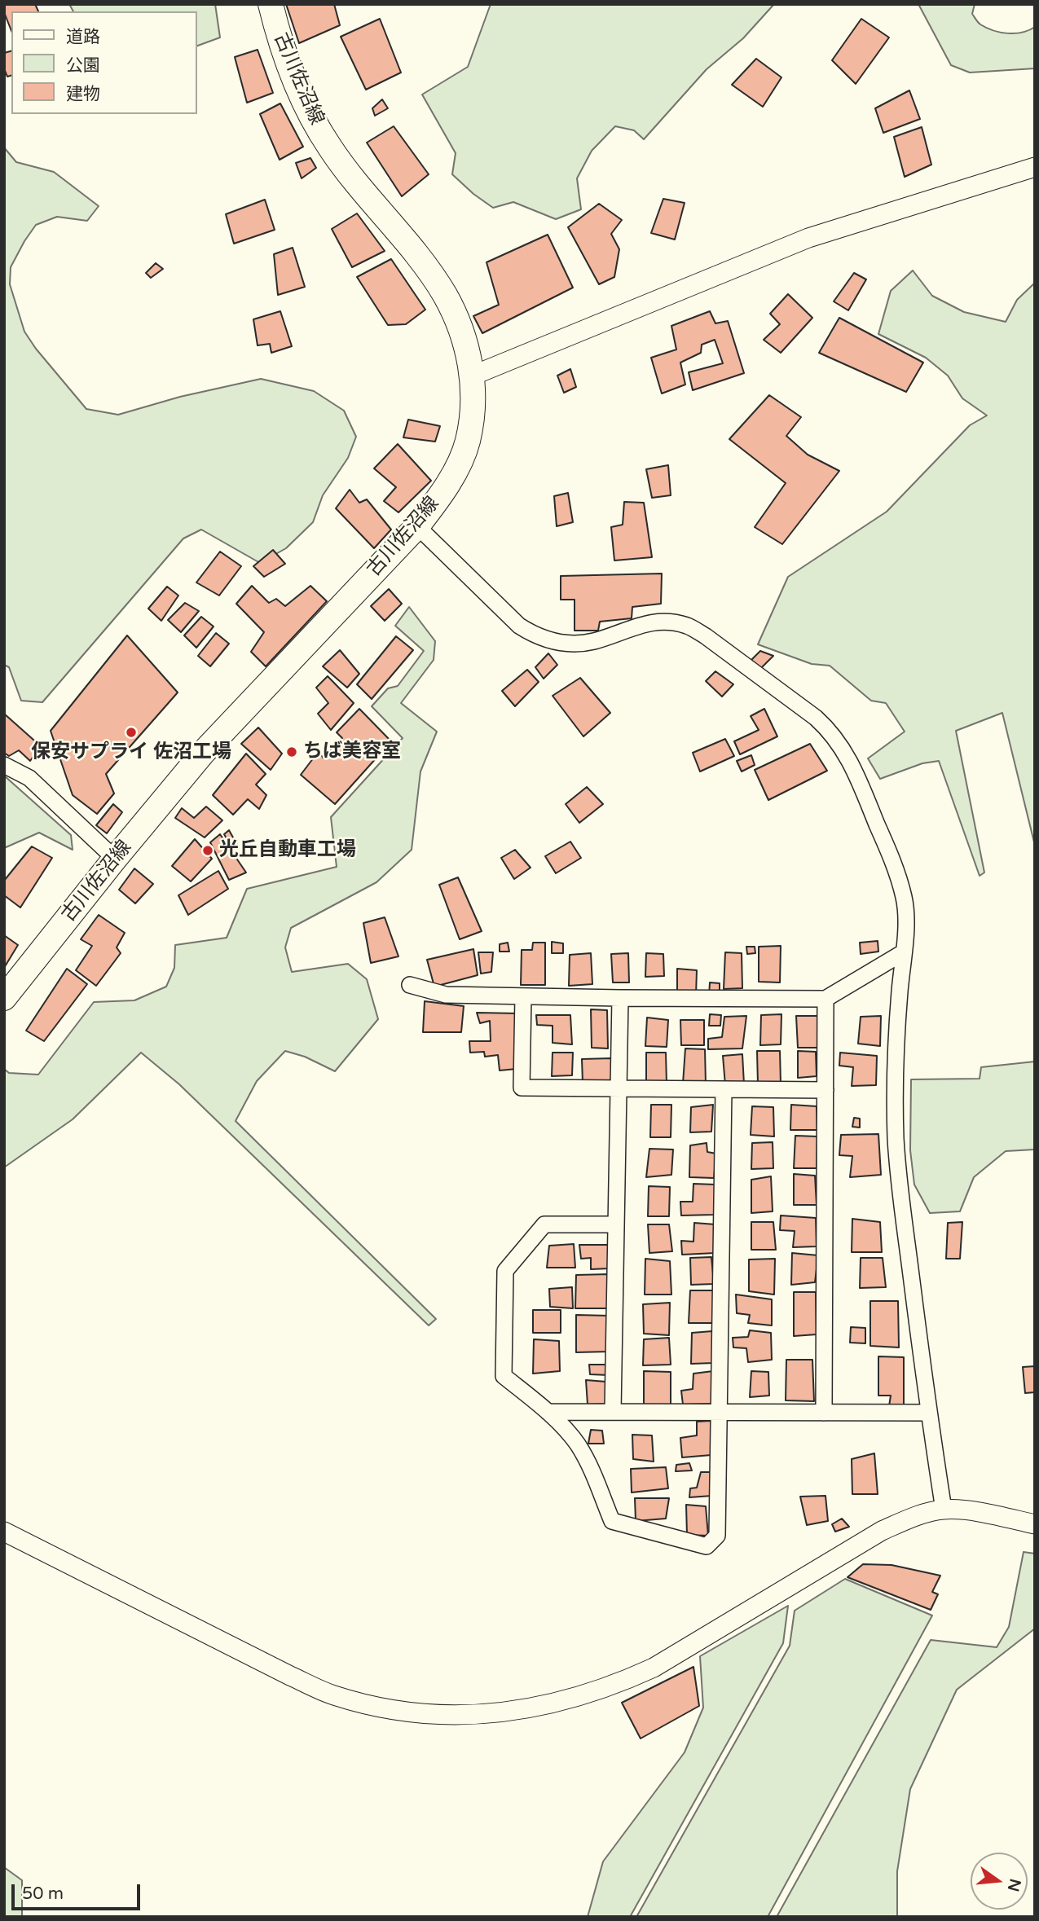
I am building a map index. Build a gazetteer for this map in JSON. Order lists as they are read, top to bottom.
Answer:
{
  "streets": {
    "main road": ["古川佐沼線"]
  },
  "places": ["保安サプライ 佐沼工場", "ちば美容室", "光丘自動車工場"],
  "legend": ["道路", "公園", "建物"],
  "scale_bar": "50 m",
  "north": "right"
}
